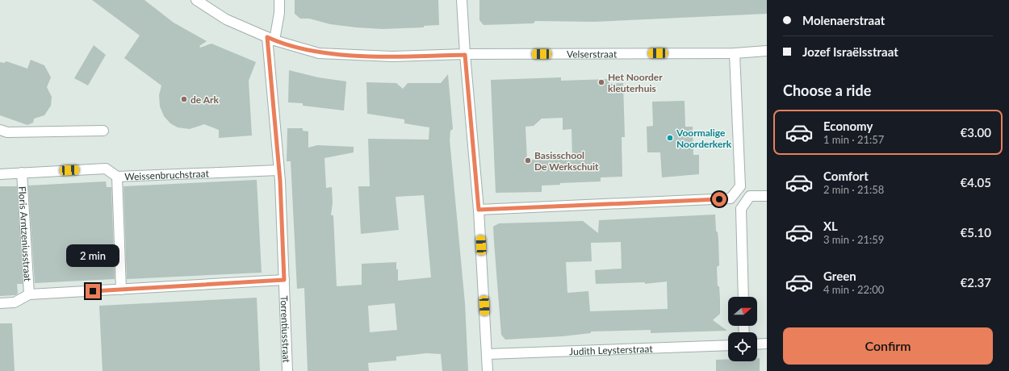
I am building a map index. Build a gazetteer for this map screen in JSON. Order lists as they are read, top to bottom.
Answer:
{
  "streets": {
    "street": [
      "Velserstraat",
      "Weissenbruchstraat",
      "Floris Arntzeniusstraat",
      "Torrentiusstraat",
      "Judith Leysterstraat"
    ]
  },
  "crossings": [
    ["Velserstraat", "Torrentiusstraat"],
    ["Weissenbruchstraat", "Floris Arntzeniusstraat"],
    ["Weissenbruchstraat", "Torrentiusstraat"]
  ],
  "places": [
    "Het Noorder kleuterhuis",
    "de Ark",
    "Voormalige Noorderkerk",
    "Basisschool De Werkschuit"
  ],
  "north": "right",
  "page": {
    "banner": ["Molenaerstraat", "Jozef Israëlsstraat"],
    "heading": "Choose a ride",
    "list": [
      {
        "name": "Economy",
        "note": "1 min · 21:57",
        "value": "€3.00"
      },
      {
        "name": "Comfort",
        "note": "2 min · 21:58",
        "value": "€4.05"
      },
      {
        "name": "XL",
        "note": "3 min · 21:59",
        "value": "€5.10"
      },
      {
        "name": "Green",
        "note": "4 min · 22:00",
        "value": "€2.37"
      }
    ],
    "bubble": "2 min",
    "buttons": "Confirm"
  }
}
